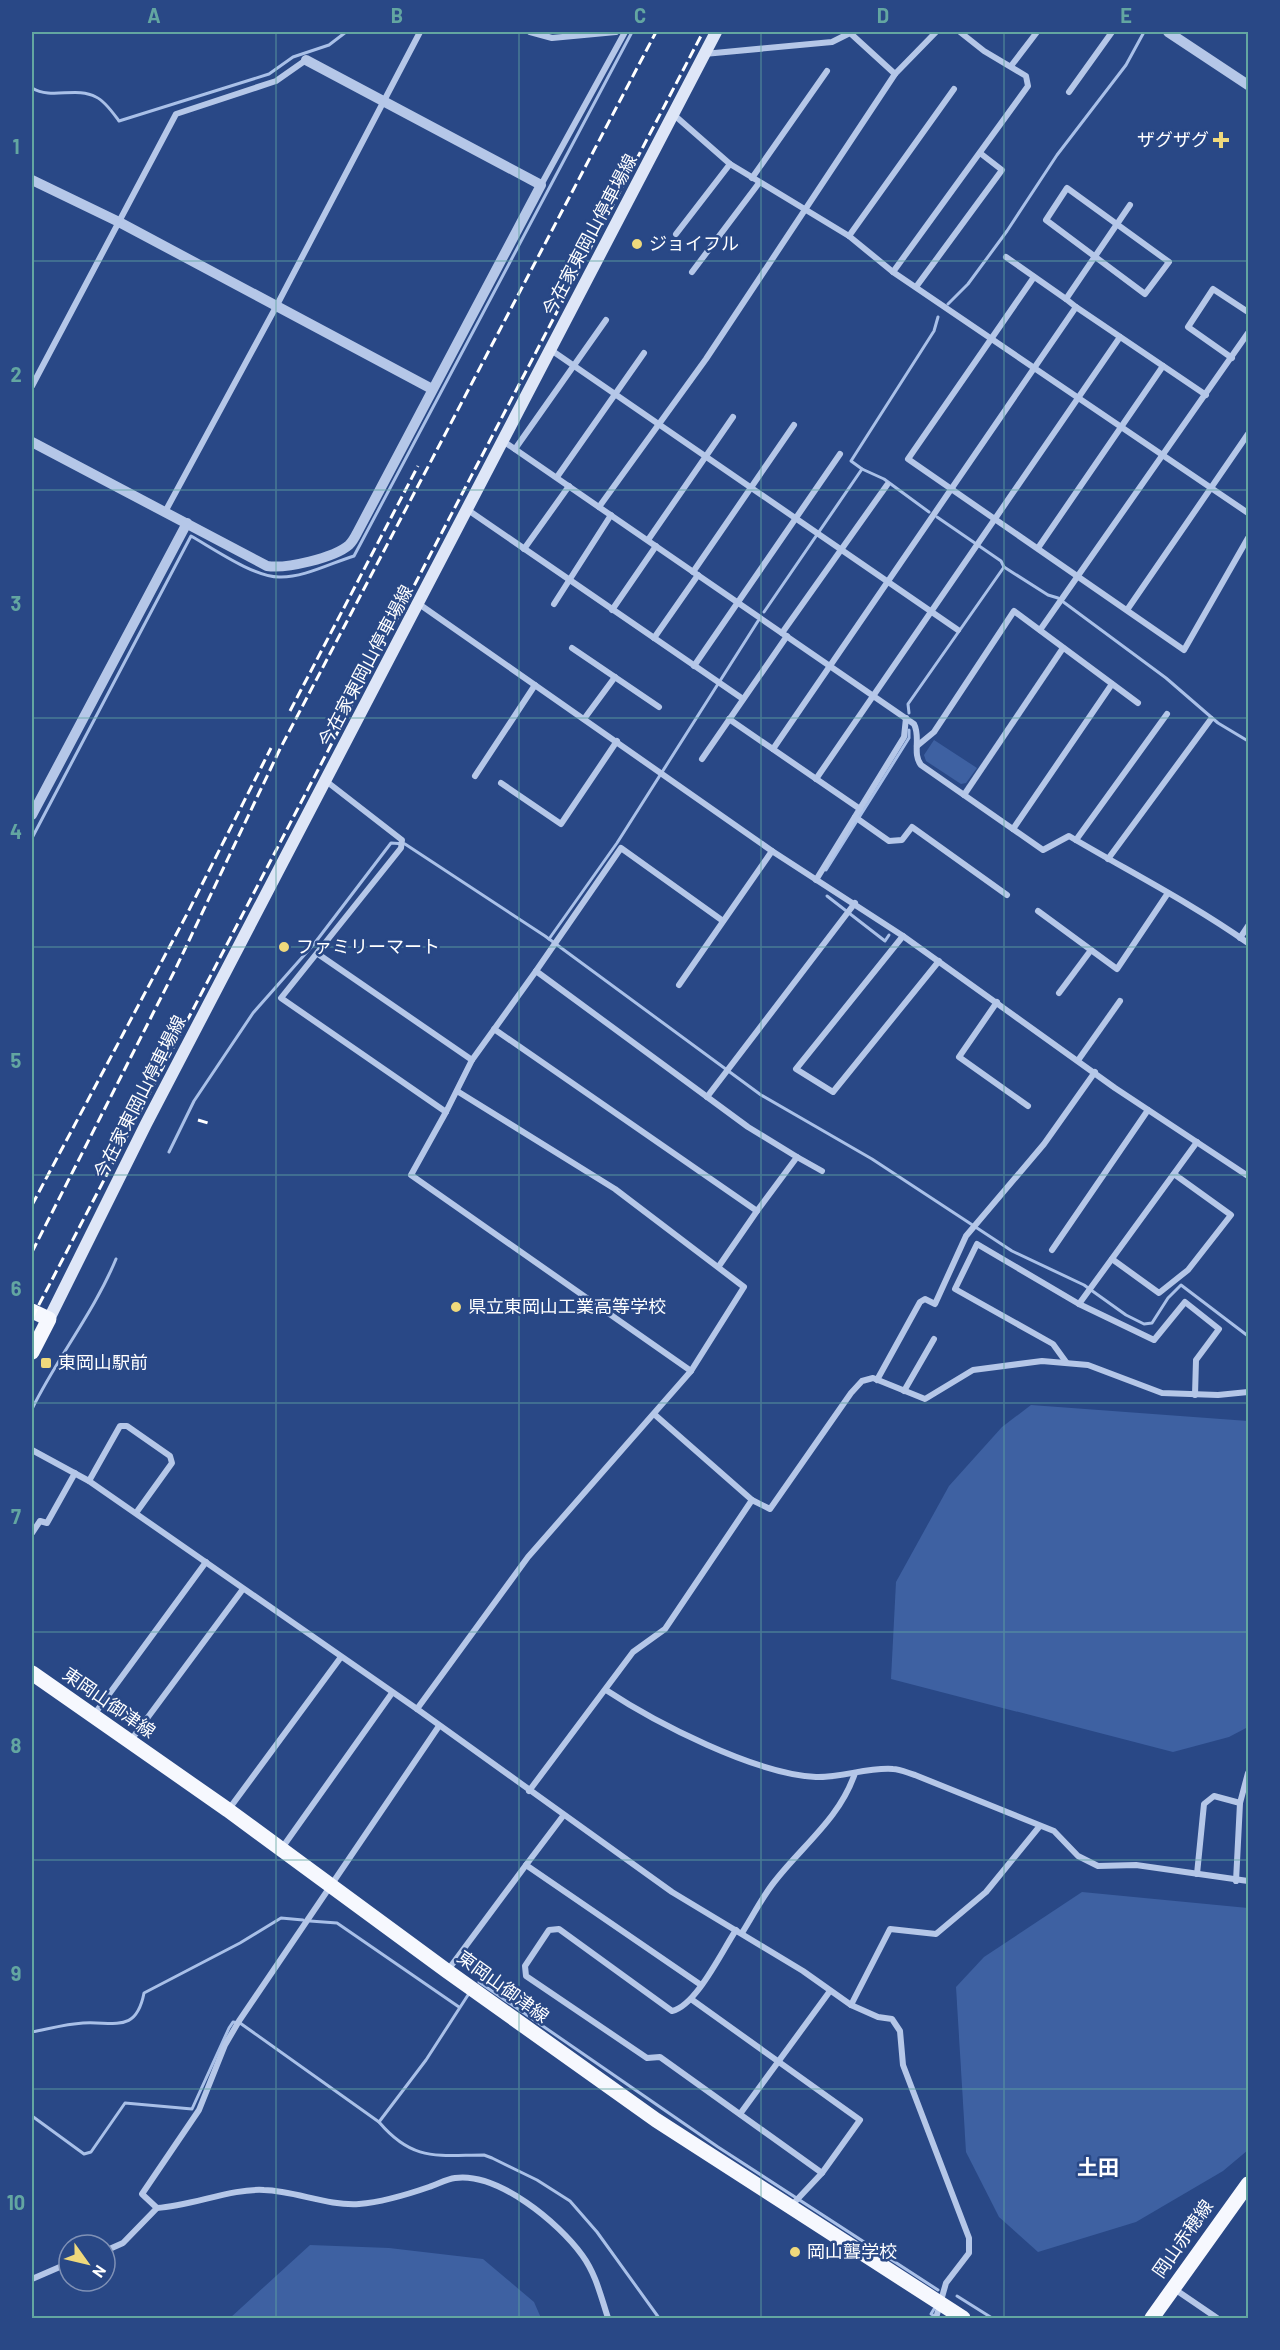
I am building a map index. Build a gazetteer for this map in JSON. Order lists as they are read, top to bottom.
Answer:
{
  "streets": {
    "main road": ["今在家東岡山停車場線", "東岡山御津線", "岡山赤穂線"]
  },
  "districts": ["土田"],
  "places": {
    "health": ["ザグザグ"],
    "other": [
      "ジョイフル",
      "ファミリーマート",
      "県立東岡山工業高等学校",
      "岡山聾学校"
    ],
    "transit": ["東岡山駅前"]
  },
  "north": "bottom right",
  "grid": {
    "columns": [
      "A",
      "B",
      "C",
      "D",
      "E"
    ],
    "rows": [
      "1",
      "2",
      "3",
      "4",
      "5",
      "6",
      "7",
      "8",
      "9",
      "10"
    ]
  }
}
